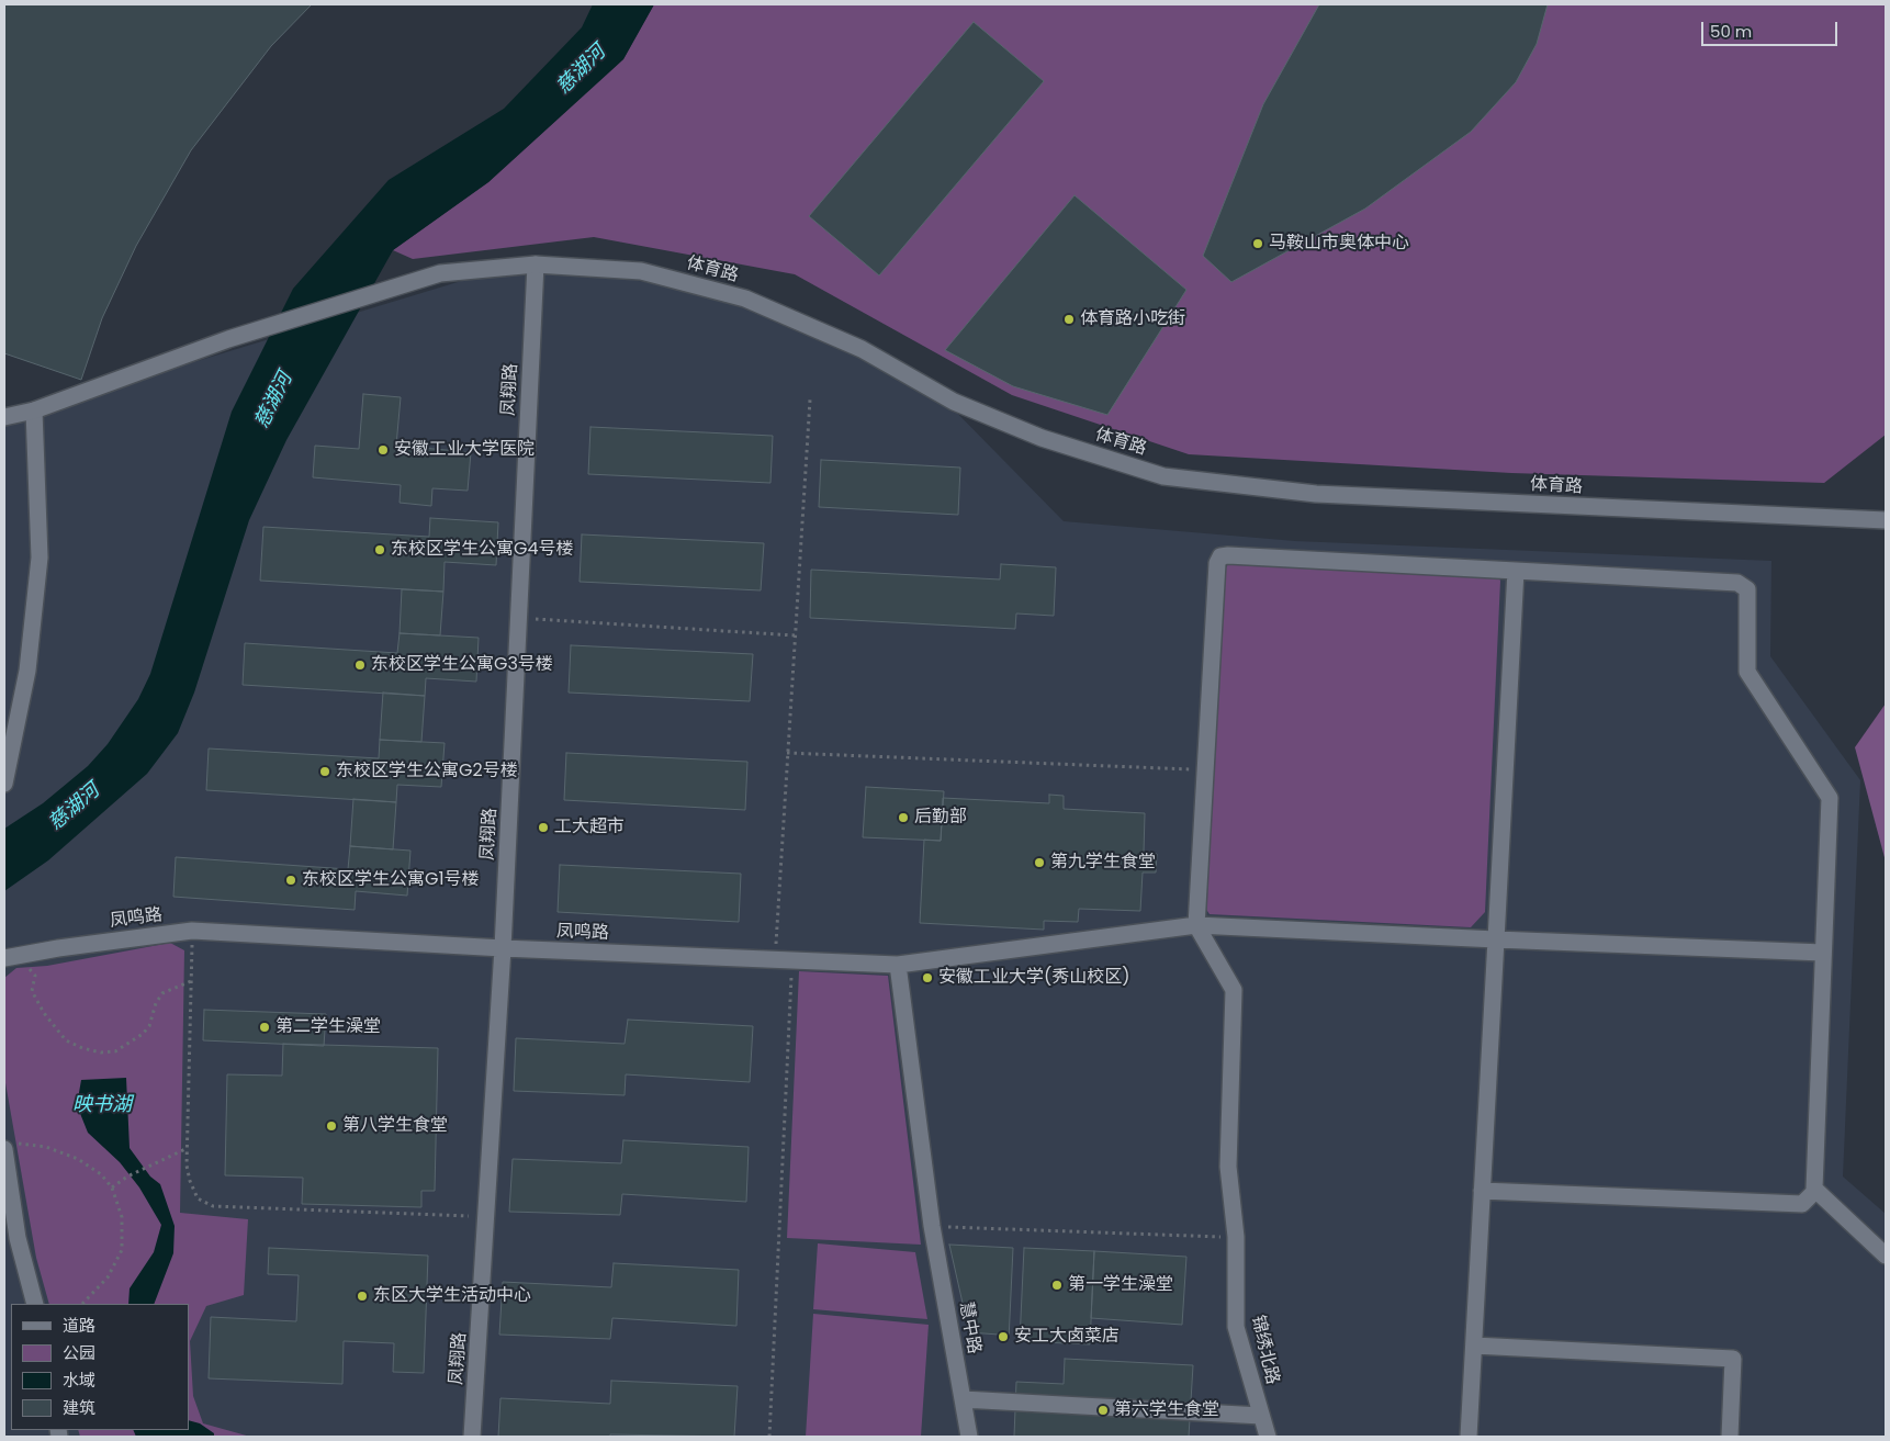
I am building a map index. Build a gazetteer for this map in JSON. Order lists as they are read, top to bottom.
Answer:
{
  "streets": {
    "street": [
      "体育路",
      "凤翔路",
      "凤鸣路",
      "慧中路",
      "锦绣北路"
    ]
  },
  "crossings": [
    ["体育路", "凤翔路"],
    ["凤翔路", "凤鸣路"],
    ["凤鸣路", "锦绣北路"]
  ],
  "water": ["慈湖河", "映书湖"],
  "places": [
    "马鞍山市奥体中心",
    "体育路小吃街",
    "安徽工业大学医院",
    "东校区学生公寓G4号楼",
    "东校区学生公寓G3号楼",
    "东校区学生公寓G2号楼",
    "后勤部",
    "工大超市",
    "第九学生食堂",
    "东校区学生公寓G1号楼",
    "安徽工业大学(秀山校区)",
    "第二学生澡堂",
    "第八学生食堂",
    "第一学生澡堂",
    "东区大学生活动中心",
    "安工大卤菜店",
    "第六学生食堂"
  ],
  "legend": [
    "道路",
    "公园",
    "水域",
    "建筑"
  ],
  "scale_bar": "50 m"
}
